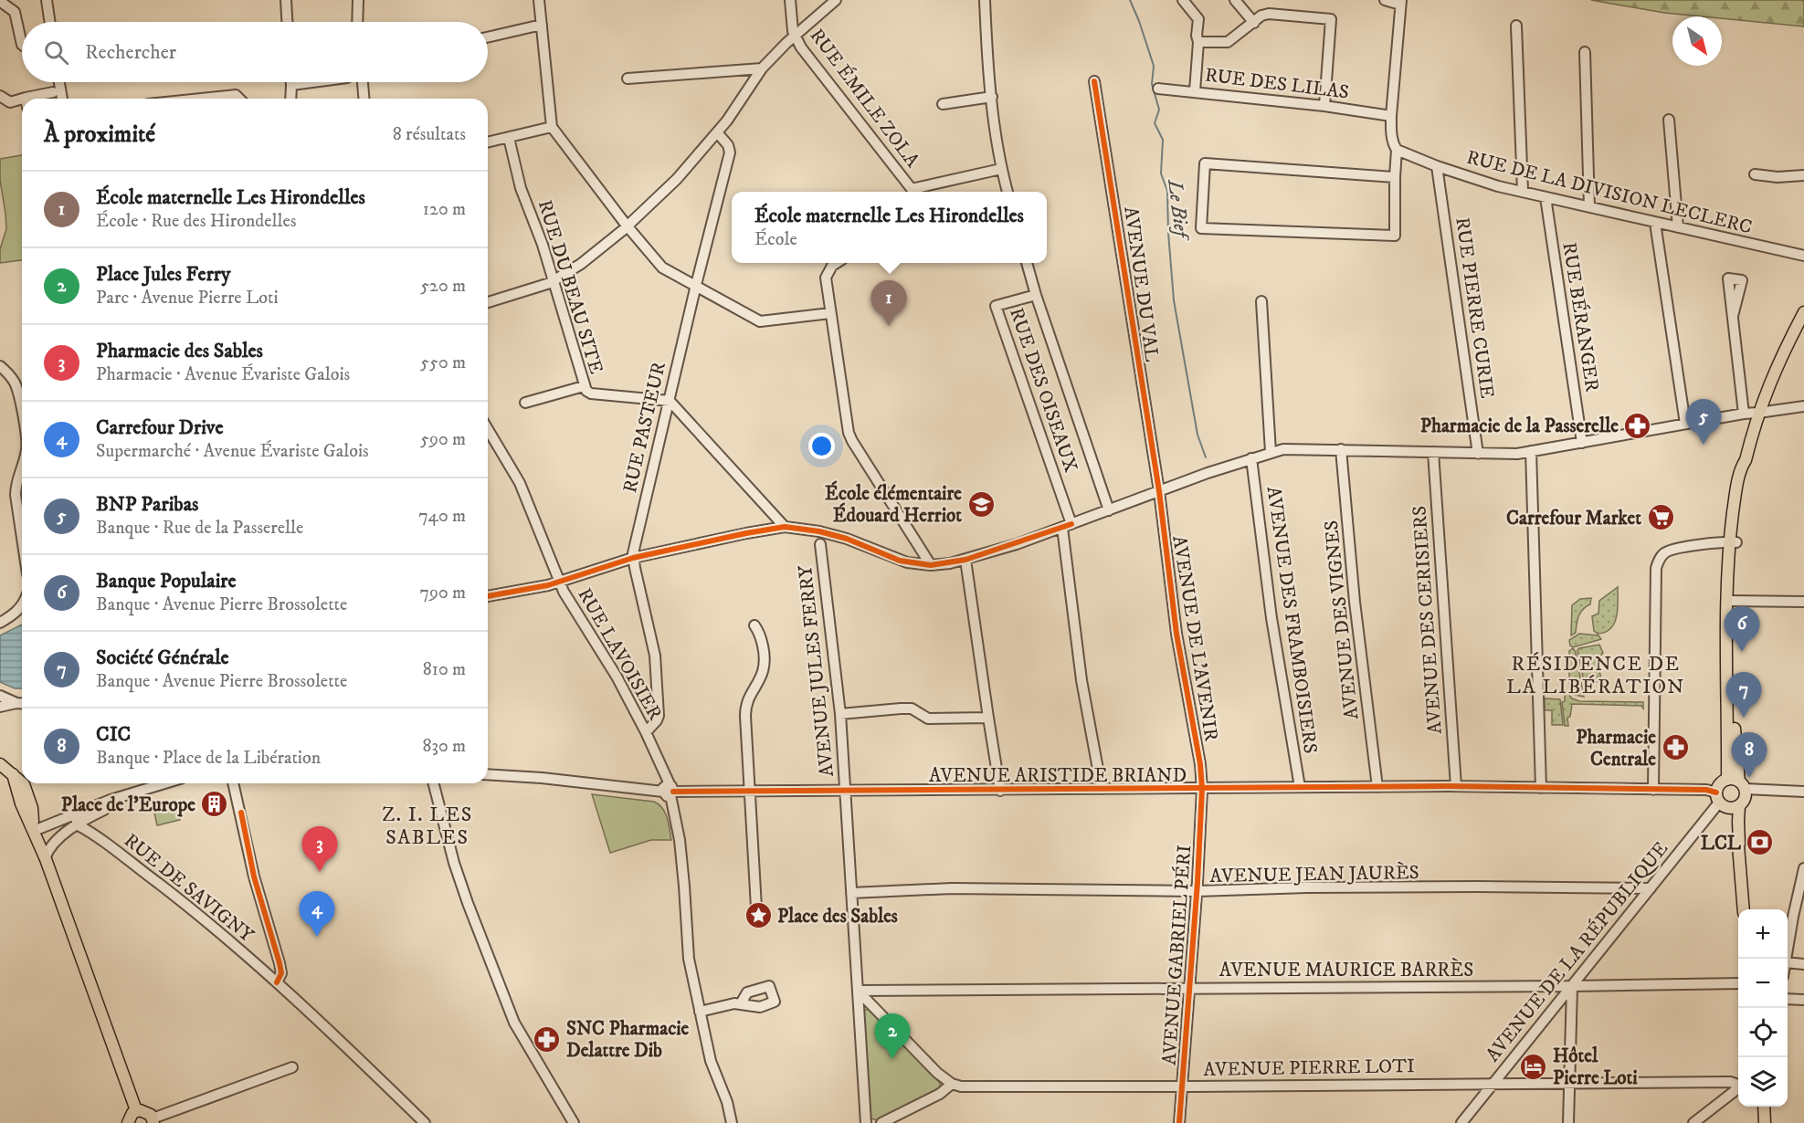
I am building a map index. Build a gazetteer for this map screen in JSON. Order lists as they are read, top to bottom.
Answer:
{
  "streets": {
    "street": [
      "RUE DES LILAS",
      "RUE ÉMILE ZOLA",
      "RUE DE LA DIVISION LECLERC",
      "AVENUE DU VAL",
      "RUE DU BEAU SITE",
      "RUE PIERRE CURIE",
      "RUE BÉRANGER",
      "RUE DES OISEAUX",
      "RUE PASTEUR",
      "AVENUE DES FRAMBOISIERS",
      "AVENUE DES VIGNES",
      "AVENUE DES CERISIERS",
      "AVENUE DE L'AVENIR",
      "RUE LAVOISIER",
      "AVENUE JULES FERRY",
      "AVENUE ARISTIDE BRIAND",
      "AVENUE JEAN JAURÈS",
      "RUE DE SAVIGNY",
      "AVENUE DE LA RÉPUBLIQUE",
      "AVENUE GABRIEL PÉRI",
      "AVENUE MAURICE BARRÈS",
      "AVENUE PIERRE LOTI"
    ]
  },
  "crossings": [
    ["RUE DE LA DIVISION LECLERC", "RUE PIERRE CURIE"],
    ["RUE DE LA DIVISION LECLERC", "RUE BÉRANGER"],
    ["AVENUE DU VAL", "AVENUE DE L'AVENIR"],
    ["RUE DU BEAU SITE", "RUE PASTEUR"],
    ["RUE PASTEUR", "RUE LAVOISIER"],
    ["AVENUE DES FRAMBOISIERS", "AVENUE ARISTIDE BRIAND"],
    ["AVENUE DES VIGNES", "AVENUE ARISTIDE BRIAND"],
    ["AVENUE DES CERISIERS", "AVENUE ARISTIDE BRIAND"],
    ["AVENUE DE L'AVENIR", "AVENUE ARISTIDE BRIAND"],
    ["AVENUE DE L'AVENIR", "AVENUE GABRIEL PÉRI"],
    ["RUE LAVOISIER", "AVENUE ARISTIDE BRIAND"],
    ["AVENUE JULES FERRY", "AVENUE ARISTIDE BRIAND"],
    ["AVENUE JULES FERRY", "AVENUE JEAN JAURÈS"],
    ["AVENUE JULES FERRY", "AVENUE MAURICE BARRÈS"],
    ["AVENUE ARISTIDE BRIAND", "AVENUE DE LA RÉPUBLIQUE"],
    ["AVENUE ARISTIDE BRIAND", "AVENUE GABRIEL PÉRI"],
    ["AVENUE JEAN JAURÈS", "AVENUE DE LA RÉPUBLIQUE"],
    ["AVENUE JEAN JAURÈS", "AVENUE GABRIEL PÉRI"],
    ["AVENUE DE LA RÉPUBLIQUE", "AVENUE MAURICE BARRÈS"],
    ["AVENUE DE LA RÉPUBLIQUE", "AVENUE PIERRE LOTI"],
    ["AVENUE GABRIEL PÉRI", "AVENUE MAURICE BARRÈS"],
    ["AVENUE GABRIEL PÉRI", "AVENUE PIERRE LOTI"]
  ],
  "districts": ["RÉSIDENCE DE LA LIBÉRATION", "Z. I. LES SABLES"],
  "water": ["Le Bief"],
  "places": {
    "pharmacy": ["Pharmacie de la Passerelle", "Pharmacie Centrale", "SNC Pharmacie Delattre Dib"],
    "school or university": ["École élémentaire Édouard Herriot"],
    "supermarket": ["Carrefour Market"],
    "building": ["Place de l'Europe"],
    "bank": ["LCL"],
    "place": ["Place des Sables"],
    "hotel": ["Hôtel Pierre Loti"]
  },
  "north": "bottom right",
  "page": {
    "search": "Rechercher",
    "heading": ["À proximité", "8 résultats"],
    "list": [
      {
        "mark": "1",
        "name": "École maternelle Les Hirondelles",
        "note": "École · Rue des Hirondelles",
        "value": "120 m"
      },
      {
        "mark": "2",
        "name": "Place Jules Ferry",
        "note": "Parc · Avenue Pierre Loti",
        "value": "520 m"
      },
      {
        "mark": "3",
        "name": "Pharmacie des Sables",
        "note": "Pharmacie · Avenue Évariste Galois",
        "value": "550 m"
      },
      {
        "mark": "4",
        "name": "Carrefour Drive",
        "note": "Supermarché · Avenue Évariste Galois",
        "value": "590 m"
      },
      {
        "mark": "5",
        "name": "BNP Paribas",
        "note": "Banque · Rue de la Passerelle",
        "value": "740 m"
      },
      {
        "mark": "6",
        "name": "Banque Populaire",
        "note": "Banque · Avenue Pierre Brossolette",
        "value": "790 m"
      },
      {
        "mark": "7",
        "name": "Société Générale",
        "note": "Banque · Avenue Pierre Brossolette",
        "value": "810 m"
      },
      {
        "mark": "8",
        "name": "CIC",
        "note": "Banque · Place de la Libération",
        "value": "830 m"
      }
    ],
    "popup": ["École maternelle Les Hirondelles", "École"],
    "pins": [
      "1",
      "5",
      "6",
      "7",
      "8",
      "3",
      "4",
      "2"
    ],
    "map_buttons": ["+", "−"]
  }
}
